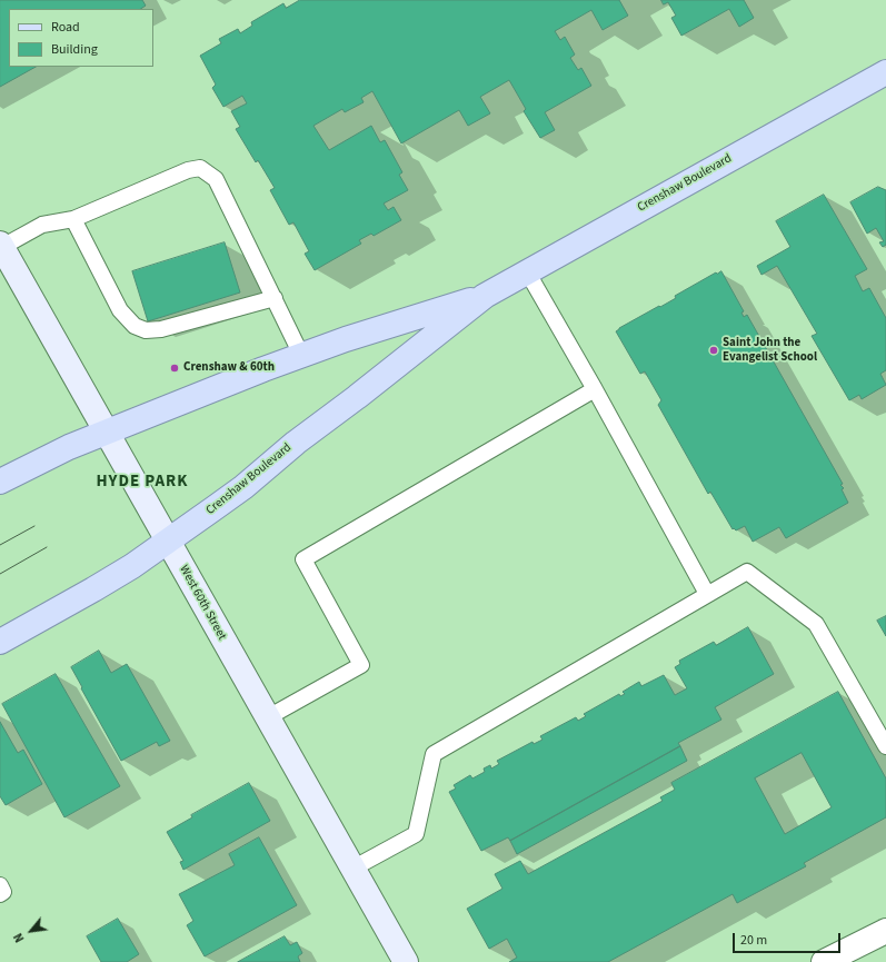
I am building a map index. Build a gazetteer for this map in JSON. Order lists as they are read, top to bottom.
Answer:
{
  "streets": {
    "main road": ["Crenshaw Boulevard"],
    "street": ["West 60th Street"]
  },
  "crossings": [
    ["Crenshaw Boulevard", "West 60th Street"]
  ],
  "districts": ["HYDE PARK"],
  "places": ["Saint John the Evangelist School", "Crenshaw & 60th"],
  "legend": ["Road", "Building"],
  "scale_bar": "20 m",
  "north": "bottom left"
}
